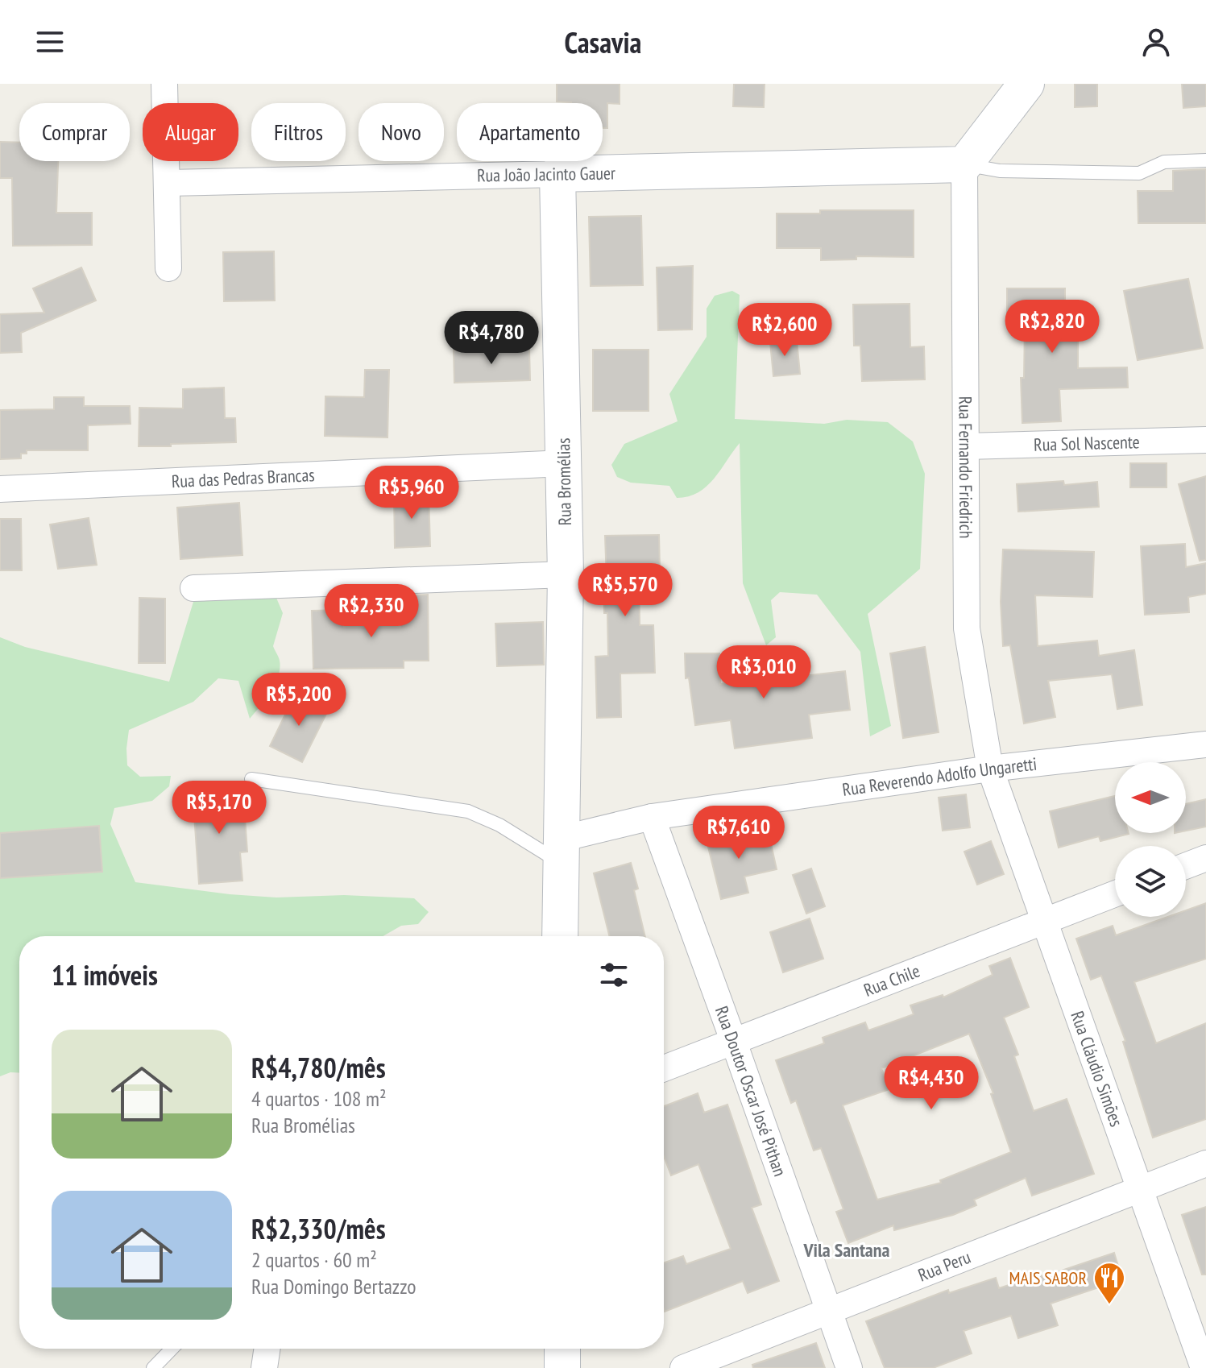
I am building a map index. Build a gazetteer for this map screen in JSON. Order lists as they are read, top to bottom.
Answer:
{
  "streets": {
    "street": [
      "Rua João Jacinto Gauer",
      "Rua Sol Nascente",
      "Rua Fernando Friedrich",
      "Rua das Pedras Brancas",
      "Rua Bromélias",
      "Rua Reverendo Adolfo Ungaretti",
      "Rua Chile",
      "Rua Cláudio Simões",
      "Rua Doutor Oscar José Pithan",
      "Rua Peru"
    ]
  },
  "crossings": [
    ["Rua João Jacinto Gauer", "Rua Fernando Friedrich"],
    ["Rua João Jacinto Gauer", "Rua Bromélias"],
    ["Rua Sol Nascente", "Rua Fernando Friedrich"],
    ["Rua Fernando Friedrich", "Rua Reverendo Adolfo Ungaretti"],
    ["Rua Fernando Friedrich", "Rua Cláudio Simões"],
    ["Rua das Pedras Brancas", "Rua Bromélias"],
    ["Rua Bromélias", "Rua Reverendo Adolfo Ungaretti"],
    ["Rua Reverendo Adolfo Ungaretti", "Rua Cláudio Simões"],
    ["Rua Reverendo Adolfo Ungaretti", "Rua Doutor Oscar José Pithan"],
    ["Rua Chile", "Rua Cláudio Simões"],
    ["Rua Chile", "Rua Doutor Oscar José Pithan"],
    ["Rua Cláudio Simões", "Rua Peru"],
    ["Rua Doutor Oscar José Pithan", "Rua Peru"]
  ],
  "districts": ["Vila Santana"],
  "places": {
    "restaurant": ["MAIS SABOR"]
  },
  "north": "left",
  "page": {
    "header": "Casavia",
    "chip": [
      "Comprar",
      "Alugar",
      "Filtros",
      "Novo",
      "Apartamento"
    ],
    "price": [
      "R$2,820",
      "R$2,600",
      "R$4,780",
      "R$5,960",
      "R$5,570",
      "R$2,330",
      "R$3,010",
      "R$5,200",
      "R$5,170",
      "R$7,610",
      "R$4,430"
    ],
    "heading": "11 imóveis",
    "list": [
      {
        "name": "R$4,780/mês",
        "note": "4 quartos · 108 m² · Rua Bromélias"
      },
      {
        "name": "R$2,330/mês",
        "note": "2 quartos · 60 m² · Rua Domingo Bertazzo"
      }
    ]
  }
}
